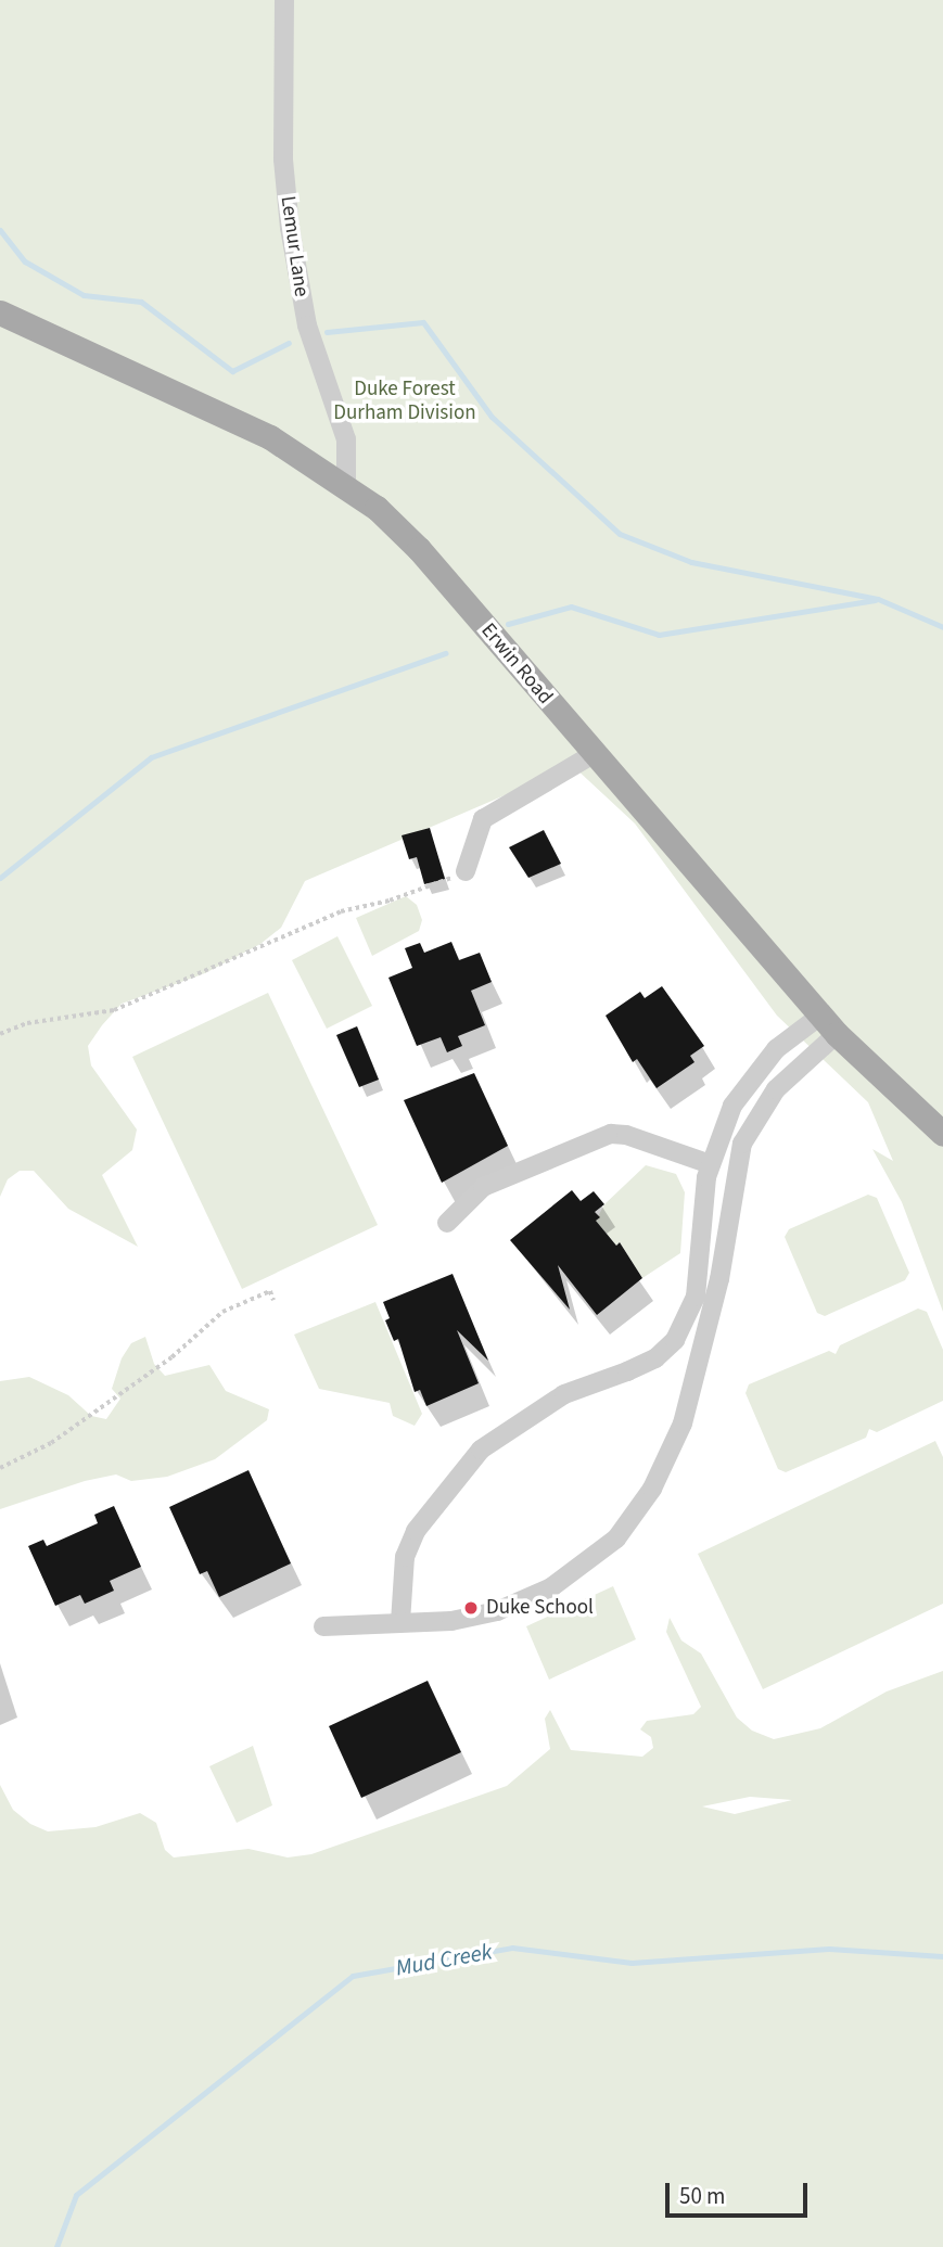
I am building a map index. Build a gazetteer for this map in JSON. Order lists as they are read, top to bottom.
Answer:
{
  "streets": {
    "main road": ["Erwin Road"],
    "street": ["Lemur Lane"]
  },
  "crossings": [
    ["Lemur Lane", "Erwin Road"]
  ],
  "water": ["Mud Creek"],
  "parks": ["Duke Forest Durham Division"],
  "places": ["Duke School"],
  "scale_bar": "50 m"
}
